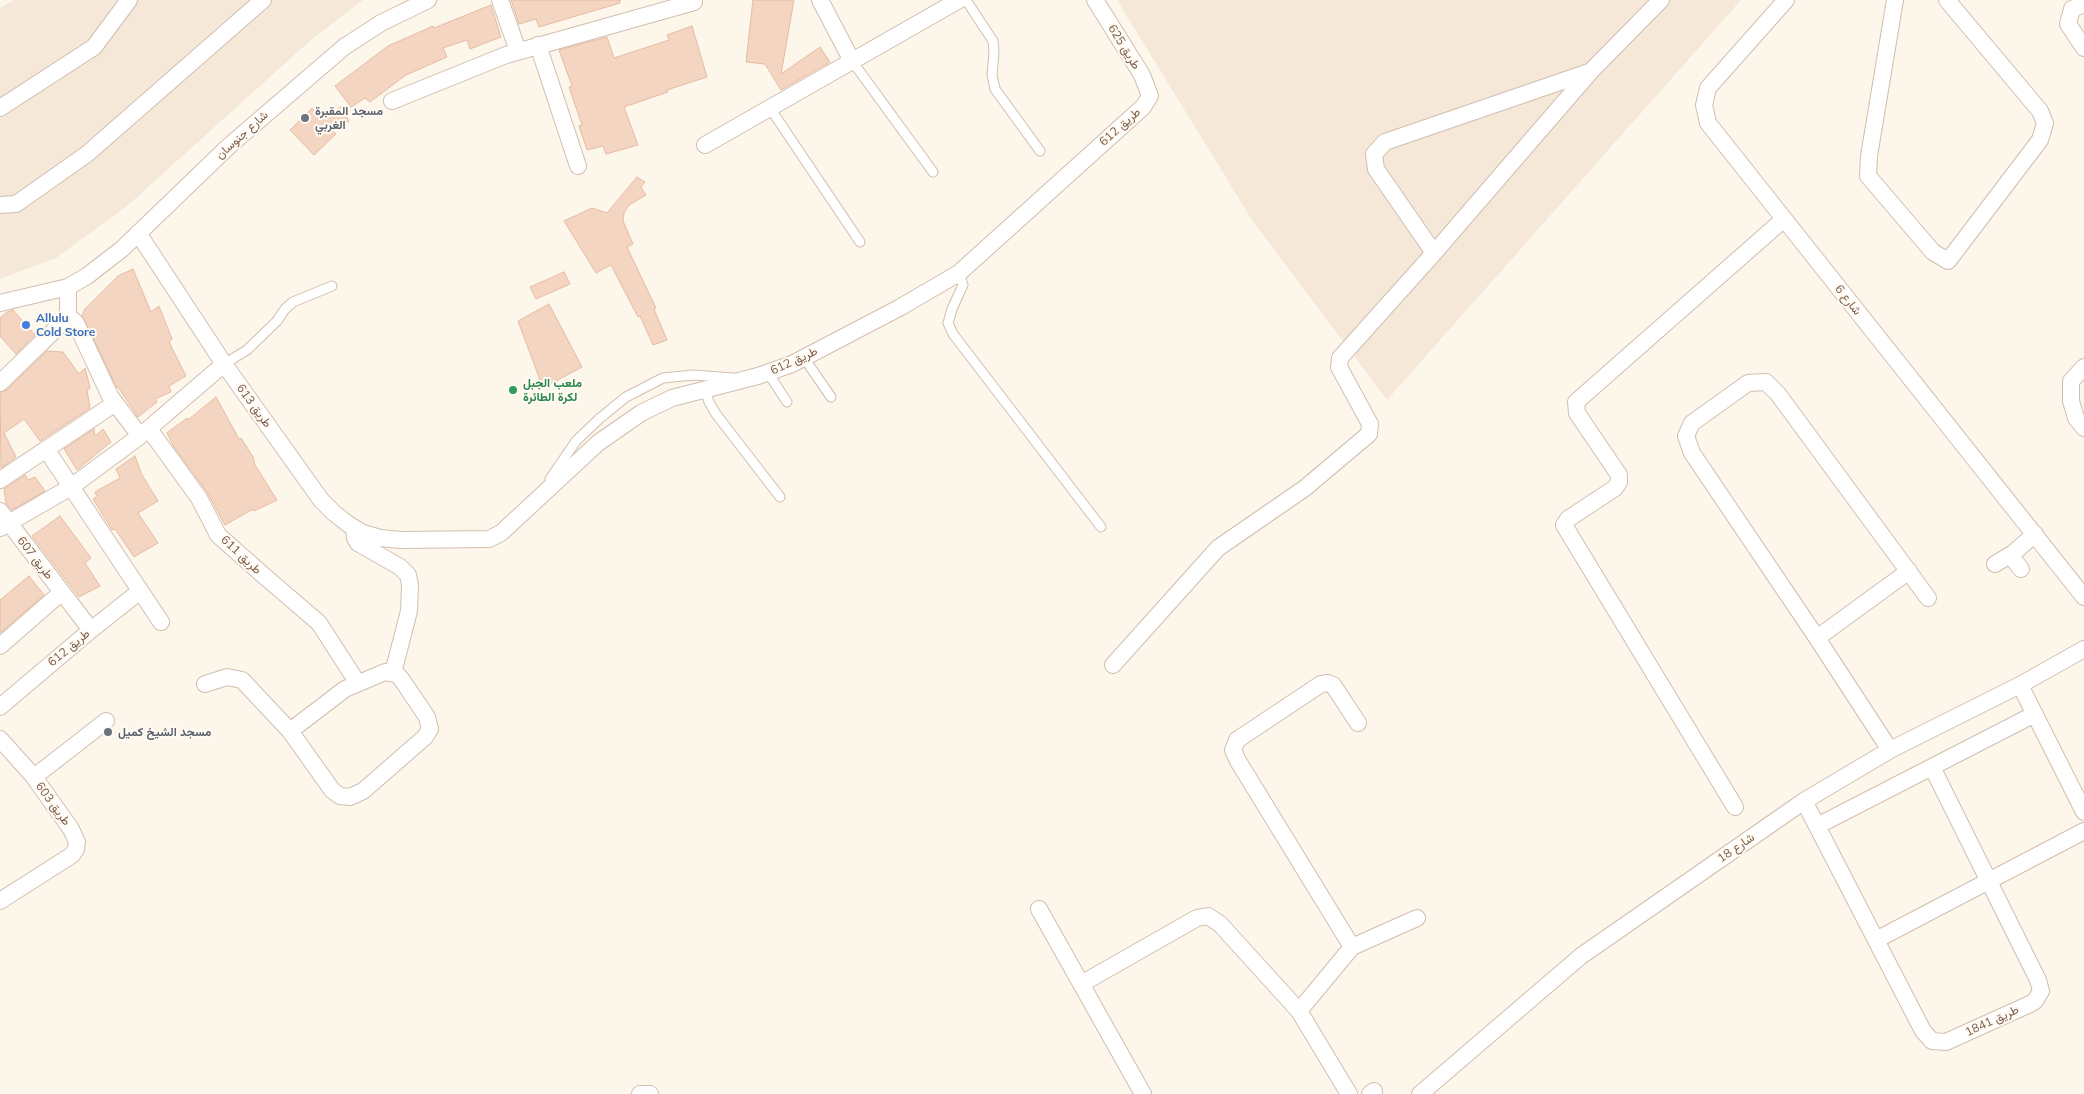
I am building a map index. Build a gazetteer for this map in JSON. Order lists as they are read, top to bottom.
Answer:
{
  "streets": {
    "street": [
      "طريق 625",
      "طريق 612",
      "شارع جنوسان",
      "شارع 6",
      "طريق 613",
      "طريق 611",
      "طريق 607",
      "طريق 603",
      "شارع 18",
      "طريق 1841"
    ]
  },
  "crossings": [
    ["طريق 625", "طريق 612"],
    ["طريق 612", "طريق 613"],
    ["طريق 612", "طريق 607"],
    ["شارع جنوسان", "طريق 613"],
    ["شارع 18", "طريق 1841"]
  ],
  "places": [
    "مسجد المقبرة الغربي",
    "Allulu Cold Store",
    "ملعب الجبل لكرة الطائرة",
    "مسجد الشيخ كميل"
  ]
}
